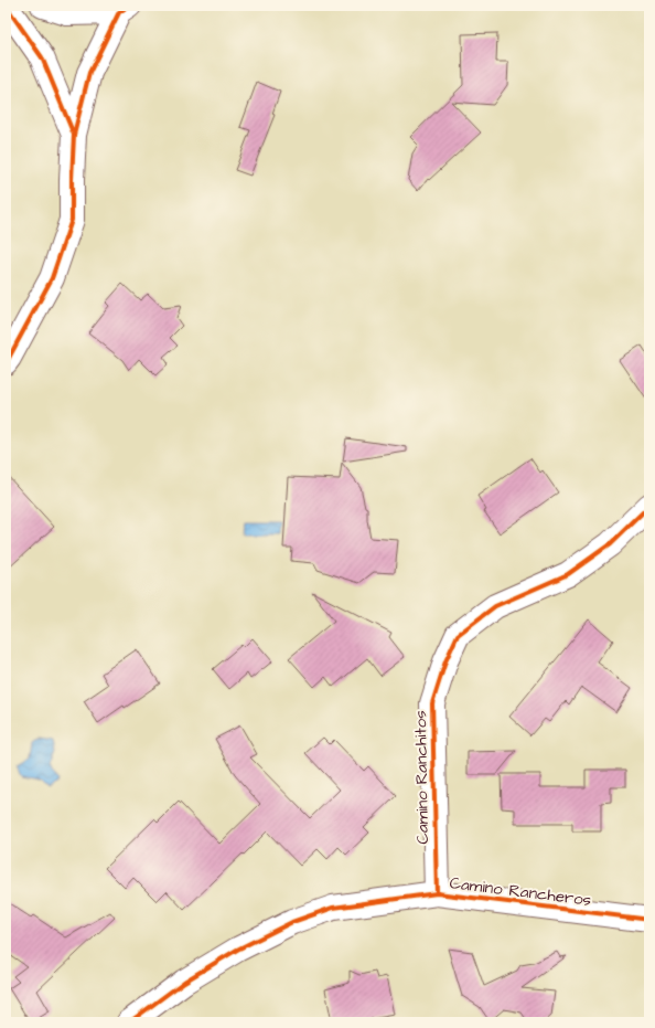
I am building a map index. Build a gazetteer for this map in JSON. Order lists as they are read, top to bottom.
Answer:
{
  "streets": {
    "street": ["Camino Ranchitos", "Camino Rancheros"]
  },
  "crossings": [
    ["Camino Ranchitos", "Camino Rancheros"]
  ]
}
